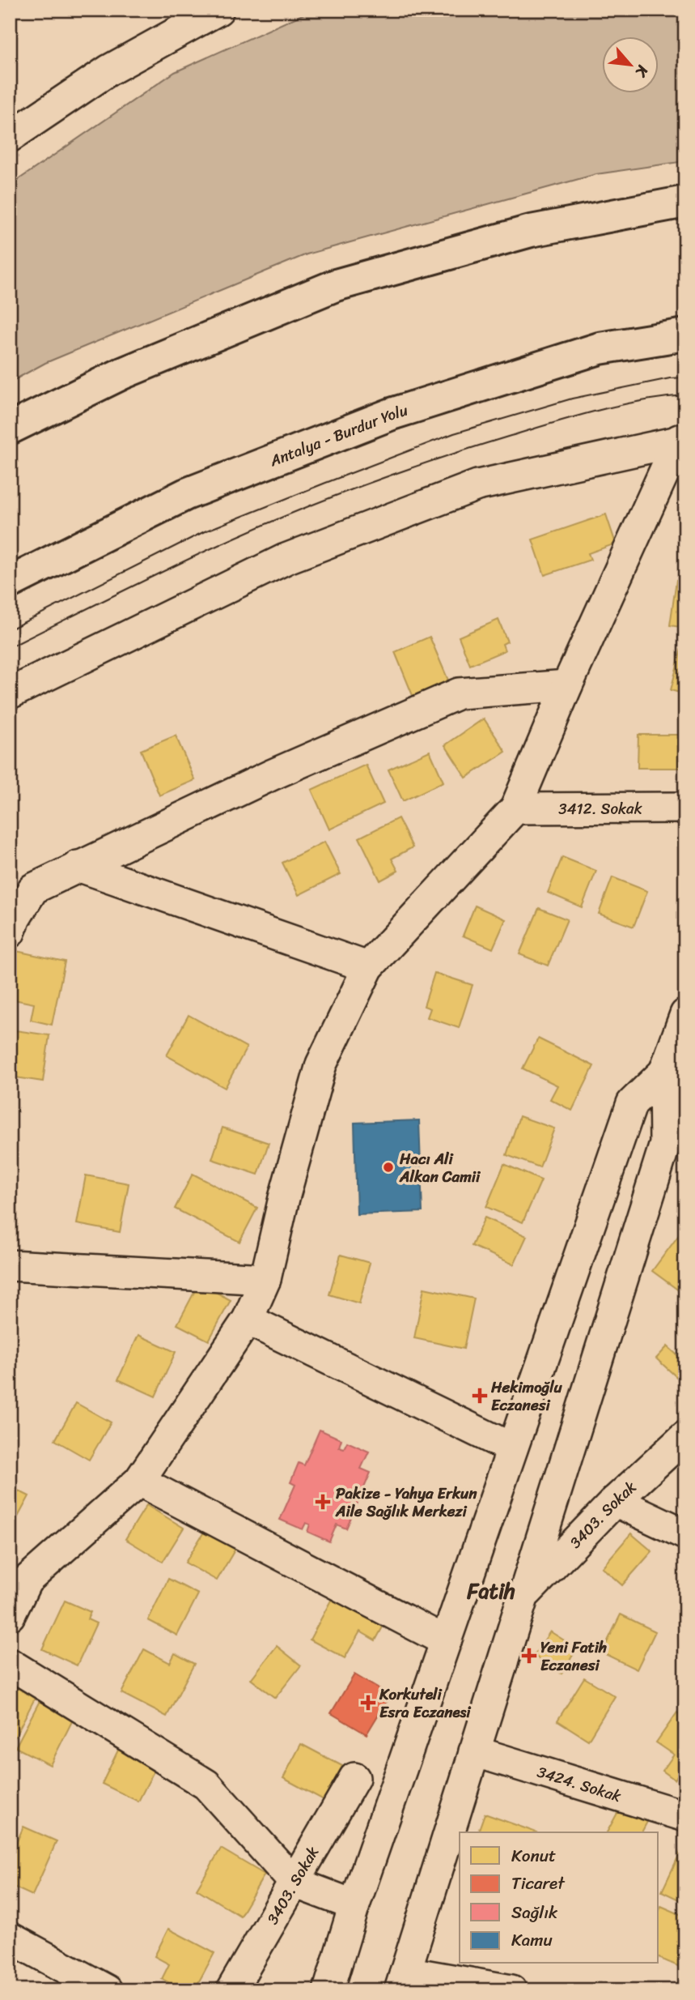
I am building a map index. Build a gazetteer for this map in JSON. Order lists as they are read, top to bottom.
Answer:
{
  "streets": {
    "highway": ["Antalya - Burdur Yolu"],
    "street": ["3412. Sokak", "3403. Sokak", "3424. Sokak"]
  },
  "districts": ["Fatih"],
  "places": {
    "other": ["Hacı Ali Alkan Camii"],
    "health": [
      "Hekimoğlu Eczanesi",
      "Pakize - Yahya Erkun Aile Sağlık Merkezi",
      "Yeni Fatih Eczanesi",
      "Korkuteli Esra Eczanesi"
    ]
  },
  "legend": [
    "Konut",
    "Ticaret",
    "Sağlık",
    "Kamu"
  ],
  "north": "bottom right"
}
